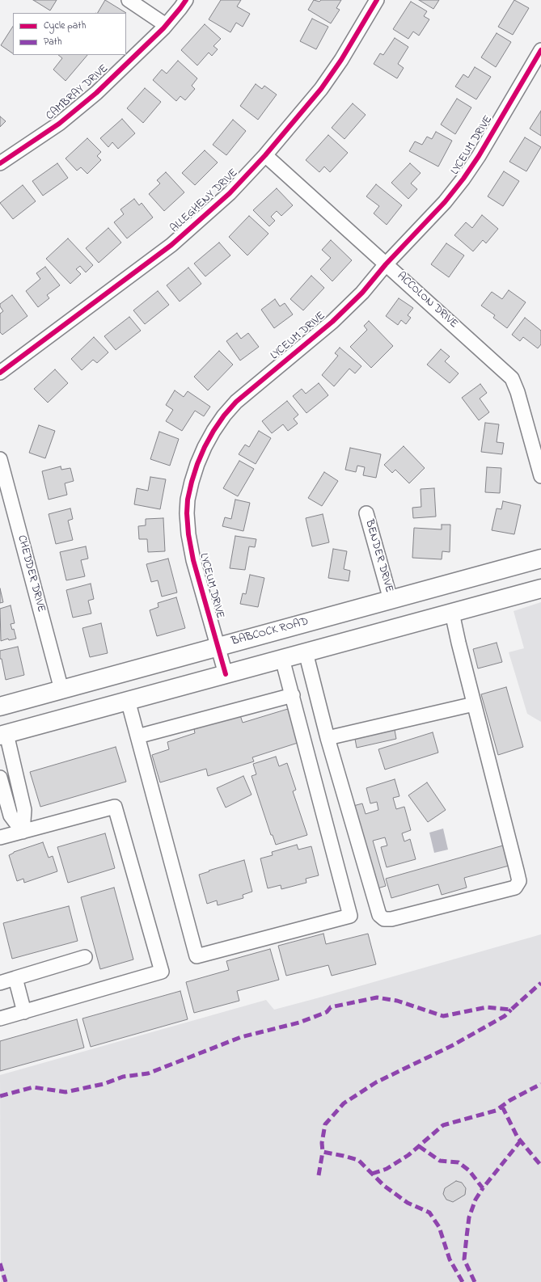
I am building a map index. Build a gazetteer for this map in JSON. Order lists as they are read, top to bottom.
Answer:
{
  "streets": {
    "main road": ["BABCOCK ROAD"],
    "street": [
      "CAMBRAY DRIVE",
      "LYCEUM DRIVE",
      "ALLEGHENY DRIVE",
      "ACCOLON DRIVE",
      "BENDER DRIVE",
      "CHEDDER DRIVE"
    ]
  },
  "crossings": [
    ["LYCEUM DRIVE", "ACCOLON DRIVE"],
    ["LYCEUM DRIVE", "BABCOCK ROAD"],
    ["ALLEGHENY DRIVE", "ACCOLON DRIVE"],
    ["BENDER DRIVE", "BABCOCK ROAD"],
    ["CHEDDER DRIVE", "BABCOCK ROAD"]
  ],
  "legend": ["Cycle path", "Path"]
}
